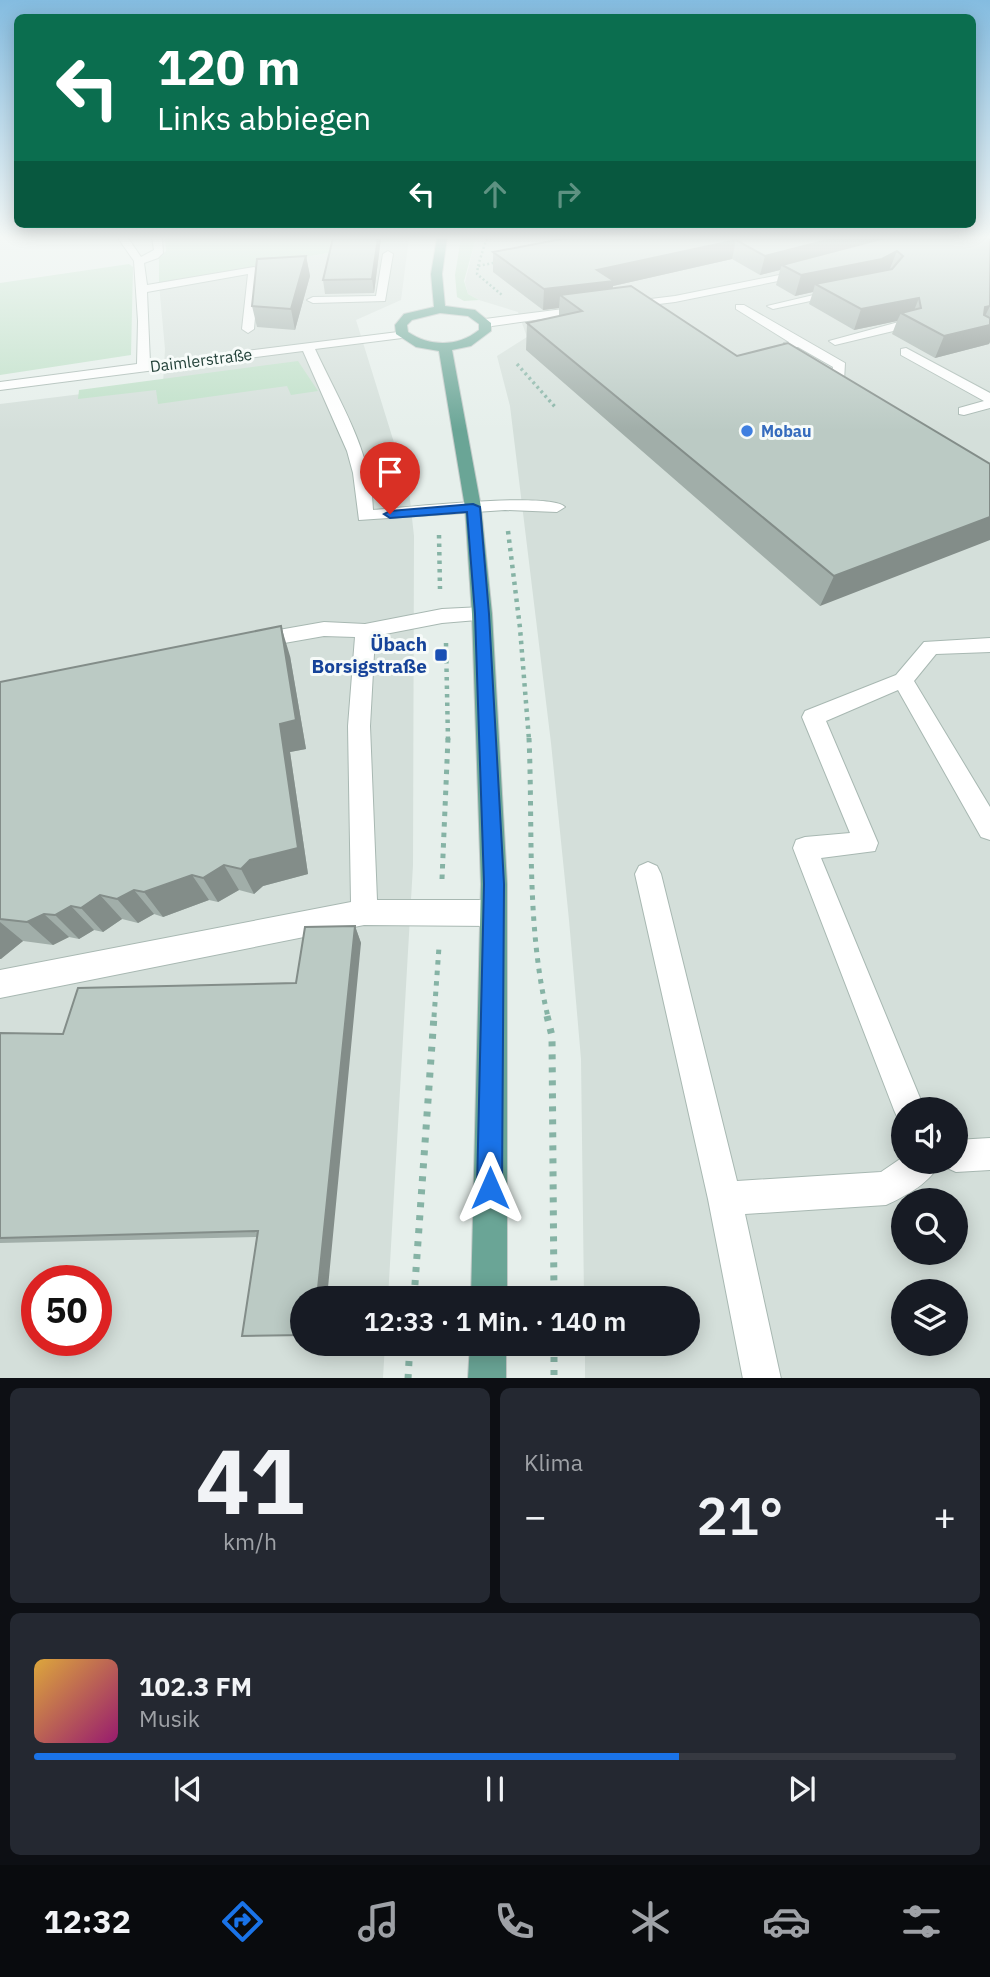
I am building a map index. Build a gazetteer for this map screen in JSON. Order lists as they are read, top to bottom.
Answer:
{
  "streets": {
    "street": ["Daimlerstraße"]
  },
  "places": {
    "other": ["Mobau"],
    "transit": ["Übach Borsigstraße"]
  },
  "page": {
    "turn": ["120 m", "Links abbiegen"],
    "limit": "50",
    "trip": "12:33 · 1 Min. · 140 m",
    "tile": [
      ["41", "km/h"],
      "Klima"
    ],
    "heat": ["−", "21°", "+"],
    "song": ["102.3 FM", "Musik"],
    "tabs": "12:32"
  }
}
